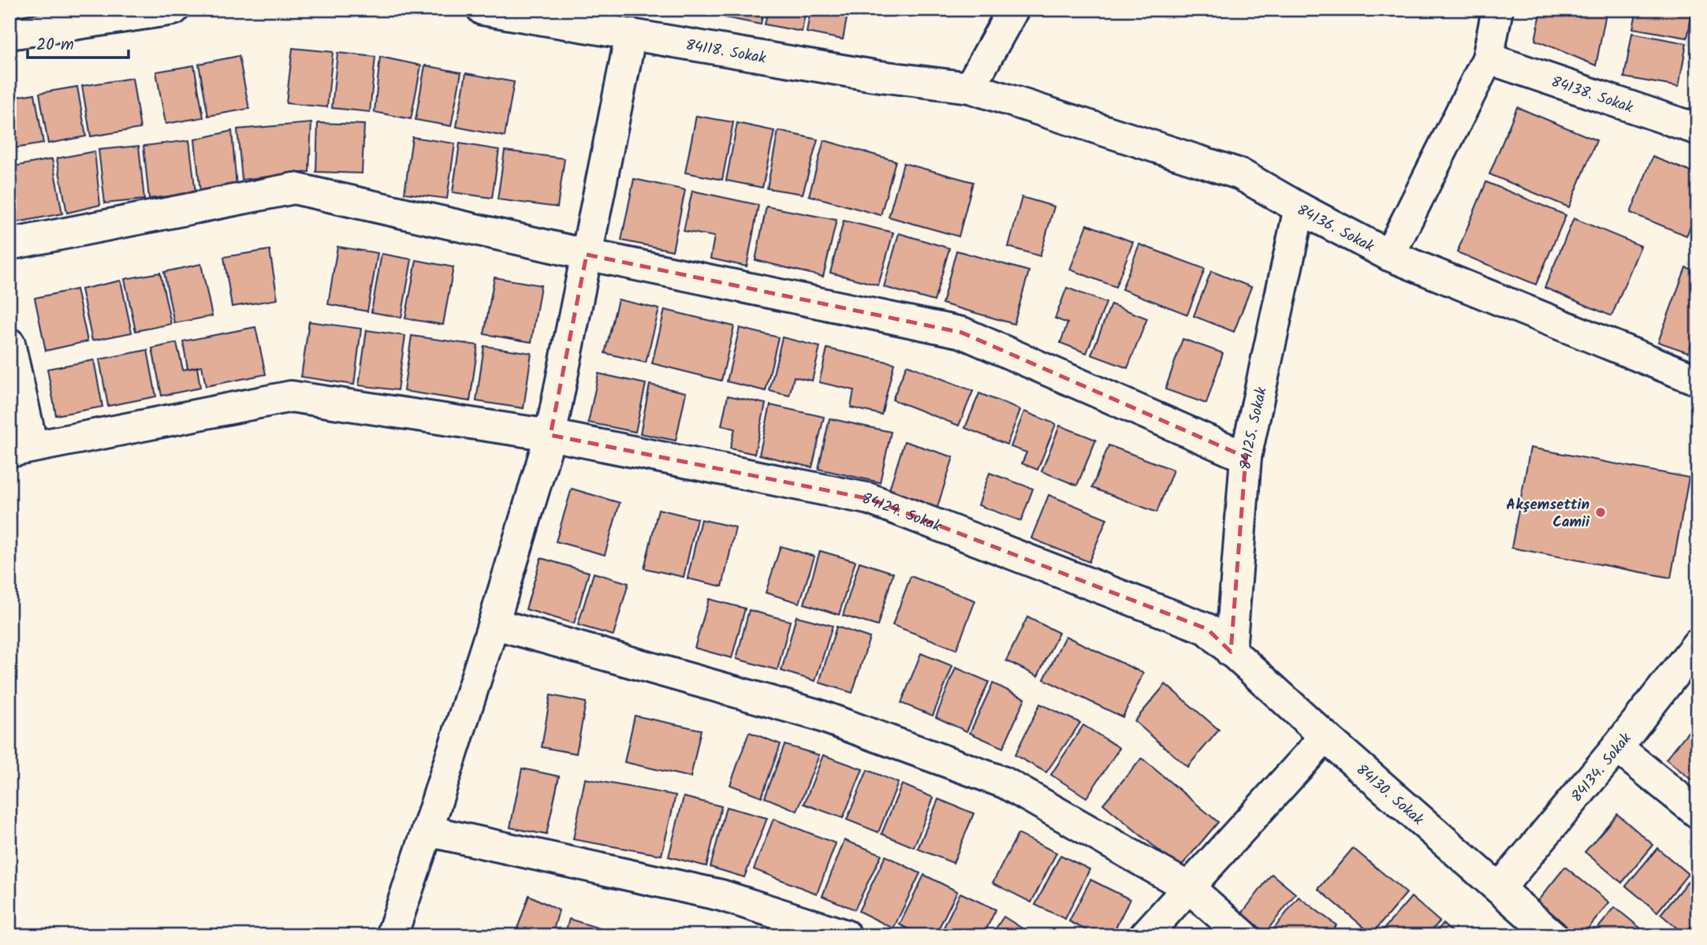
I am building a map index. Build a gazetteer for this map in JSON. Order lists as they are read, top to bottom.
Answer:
{
  "streets": {
    "street": [
      "84118. Sokak",
      "84138. Sokak",
      "84136. Sokak",
      "84125. Sokak",
      "84129. Sokak",
      "84134. Sokak",
      "84130. Sokak"
    ]
  },
  "crossings": [
    ["84118. Sokak", "84136. Sokak"],
    ["84136. Sokak", "84125. Sokak"],
    ["84125. Sokak", "84129. Sokak"],
    ["84125. Sokak", "84130. Sokak"],
    ["84129. Sokak", "84130. Sokak"],
    ["84134. Sokak", "84130. Sokak"]
  ],
  "places": ["Akşemsettin Camii"],
  "scale_bar": "20 m"
}
